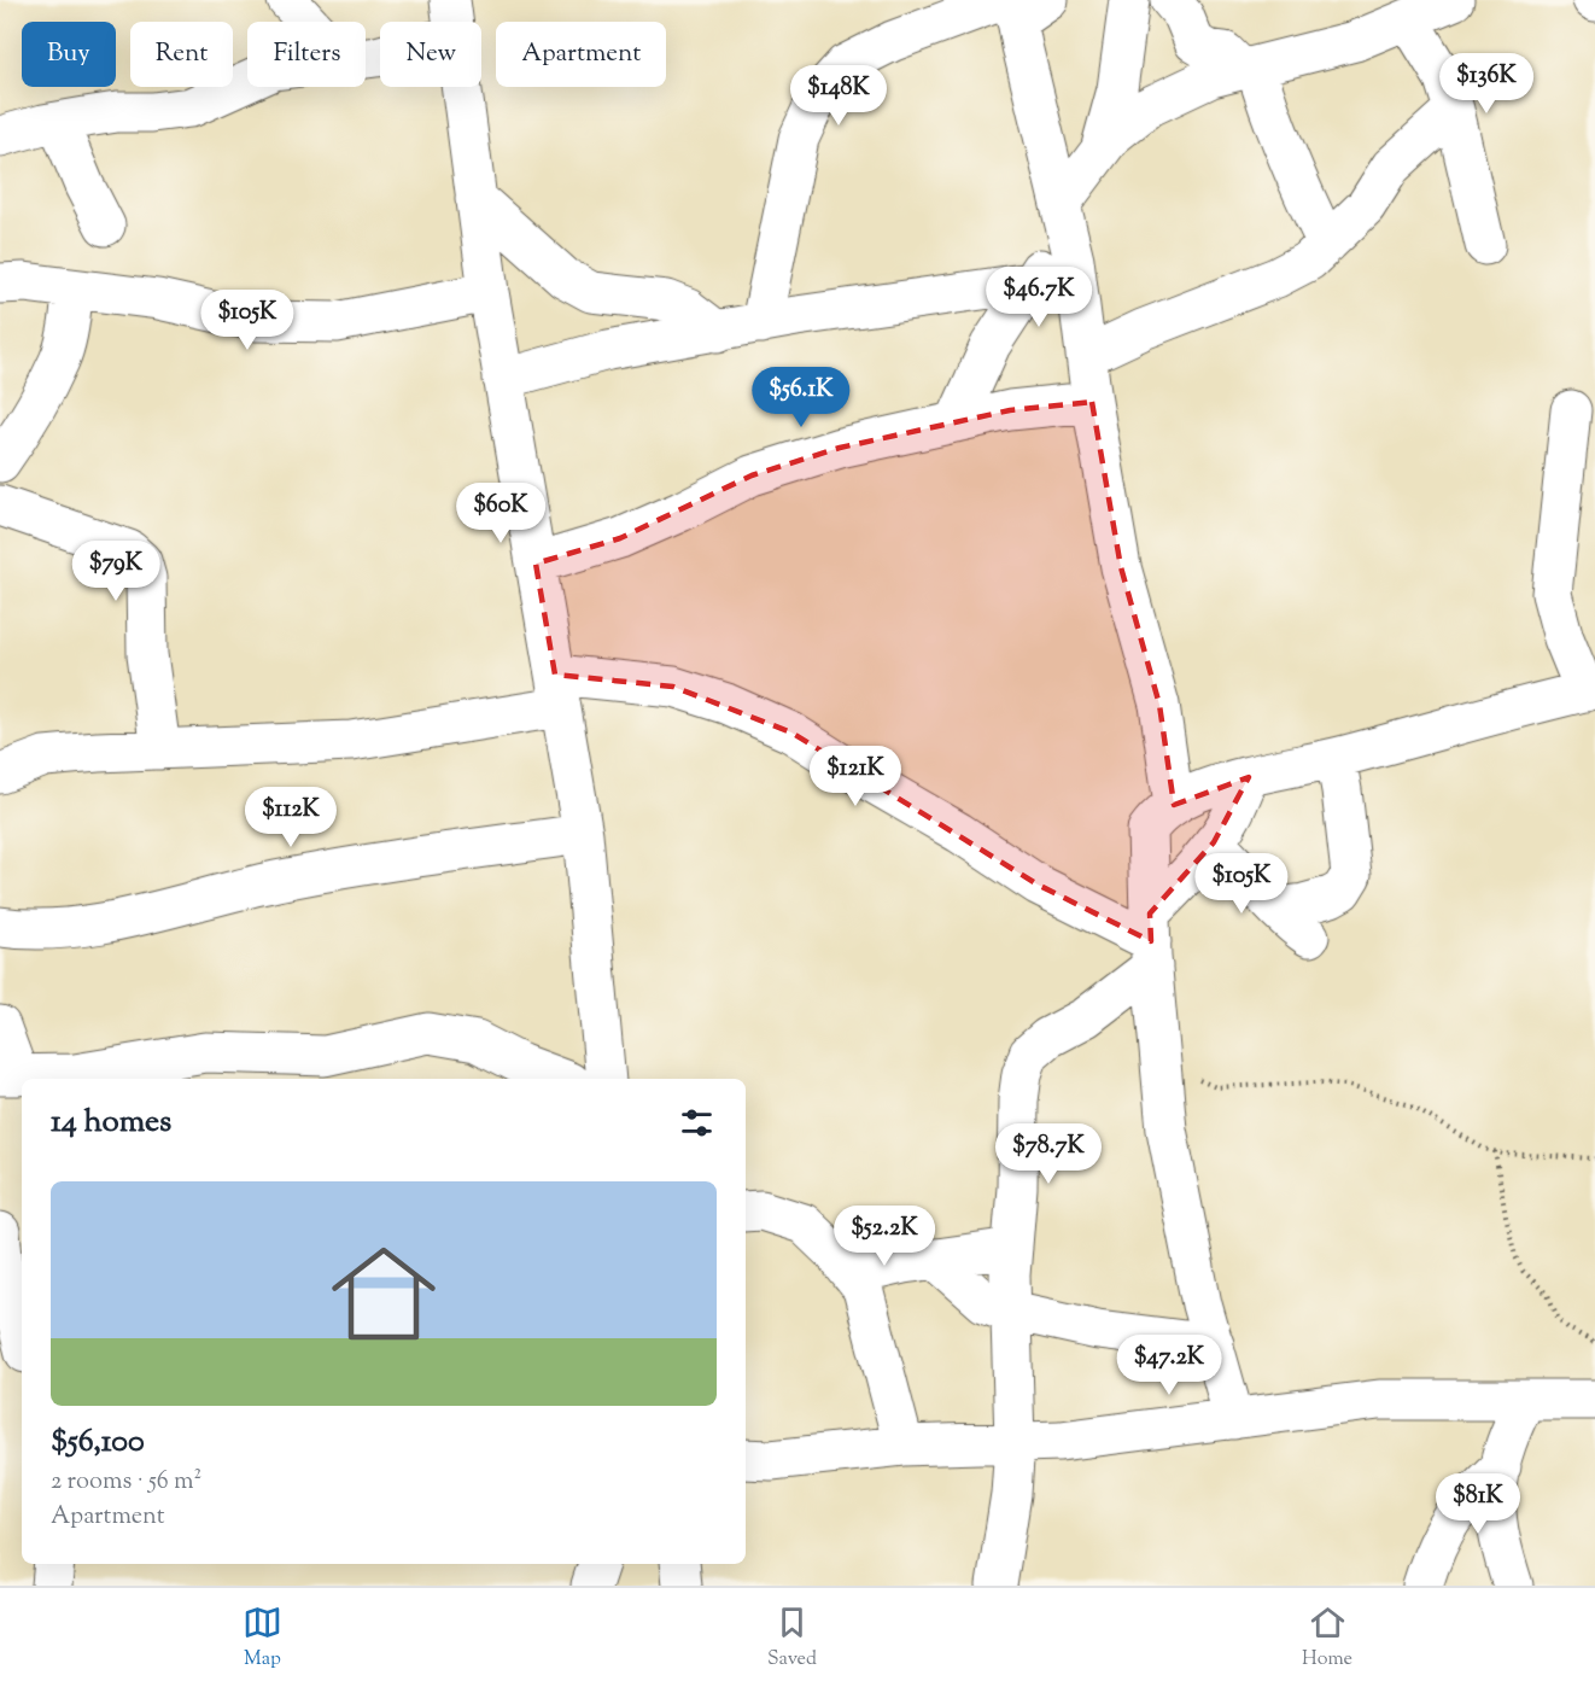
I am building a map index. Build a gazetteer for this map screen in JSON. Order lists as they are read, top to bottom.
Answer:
{
  "page": {
    "chip": [
      "Buy",
      "Rent",
      "Filters",
      "New",
      "Apartment"
    ],
    "price": [
      "$136K",
      "$148K",
      "$46.7K",
      "$105K",
      "$56.1K",
      "$60K",
      "$79K",
      "$121K",
      "$112K",
      "$105K",
      "$78.7K",
      "$52.2K",
      "$47.2K",
      "$81K"
    ],
    "heading": "14 homes",
    "list": [
      {
        "name": "$56,100",
        "note": "2 rooms · 56 m² · Apartment"
      }
    ],
    "tabs": ["Map", "Saved", "Home"]
  }
}
